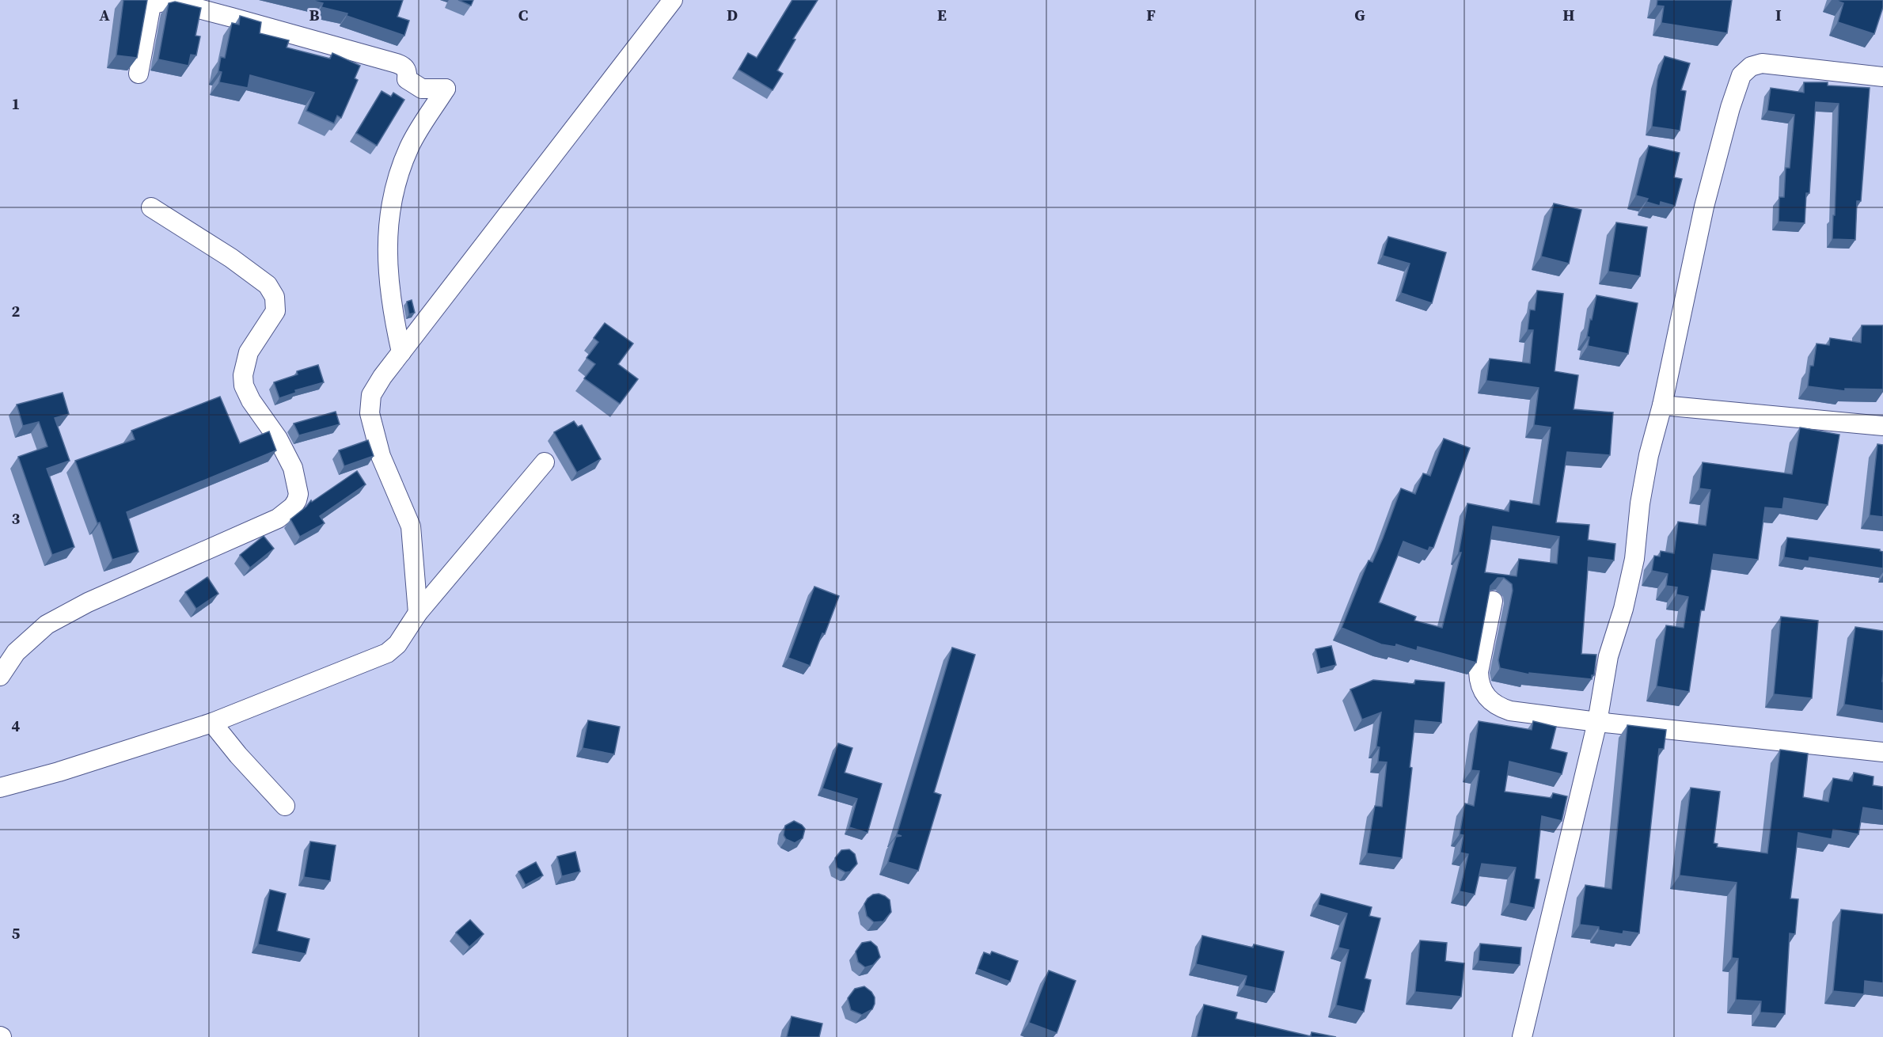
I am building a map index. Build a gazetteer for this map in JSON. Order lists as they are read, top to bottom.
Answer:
{
  "grid": {
    "columns": [
      "A",
      "B",
      "C",
      "D",
      "E",
      "F",
      "G",
      "H",
      "I"
    ],
    "rows": [
      "1",
      "2",
      "3",
      "4",
      "5"
    ]
  }
}
